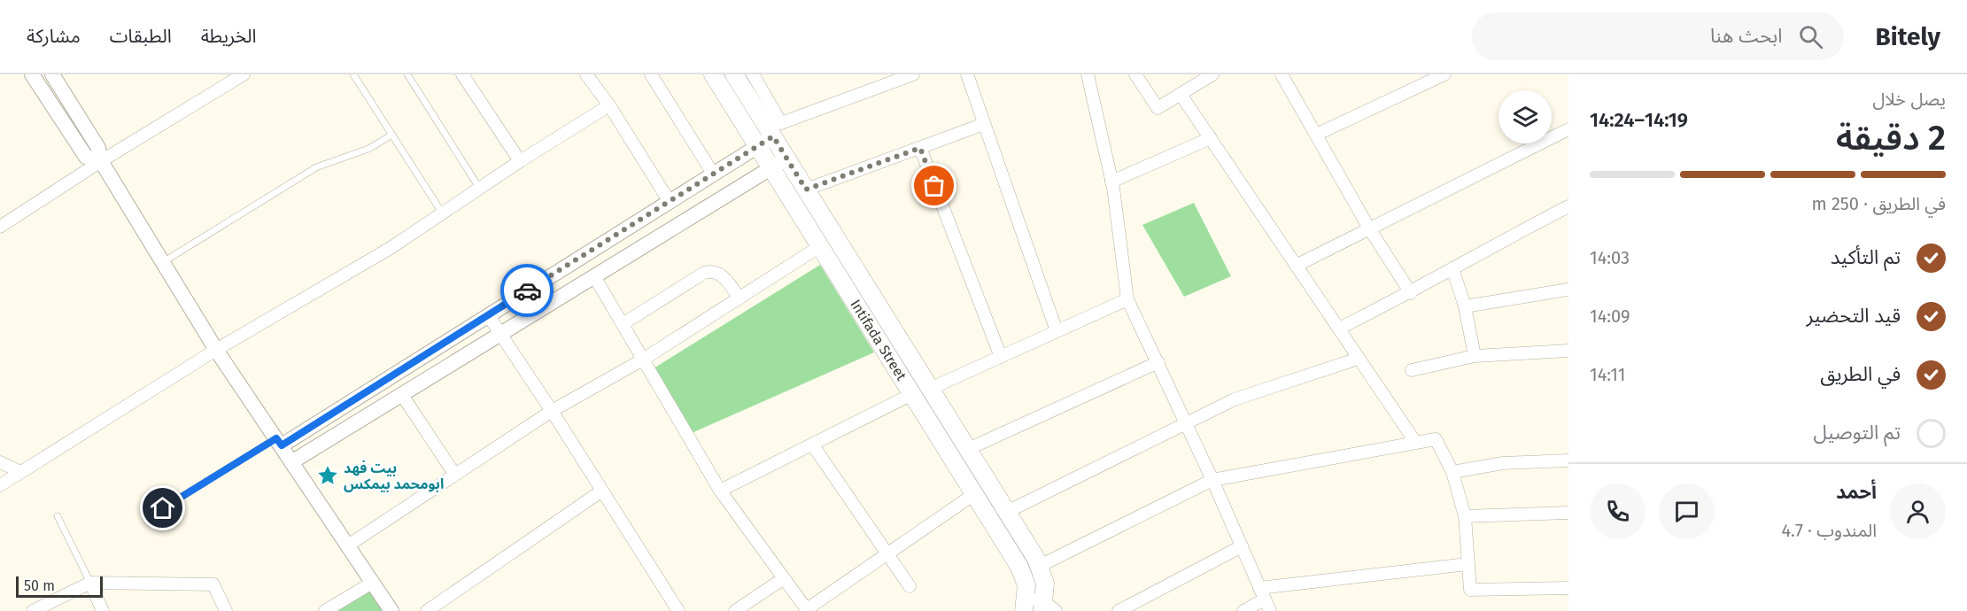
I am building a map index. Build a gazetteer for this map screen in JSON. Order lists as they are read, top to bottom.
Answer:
{
  "streets": {
    "main road": ["Intifada Street"]
  },
  "places": {
    "place": ["بيت فهد ابومحمد بيمكس"]
  },
  "scale_bar": "50 m",
  "page": {
    "header": "Bitely",
    "search": "ابحث هنا",
    "nav": ["الخريطة", "الطبقات", "مشاركة"],
    "heading": ["2 دقيقة", "يصل خلال", "14:19–14:24"],
    "panel": ["أحمد", "المندوب · 4.7"],
    "bar": "في الطريق · 250 m",
    "list": [
      ["تم التأكيد", "14:03"],
      ["قيد التحضير", "14:09"],
      ["في الطريق", "14:11"],
      "تم التوصيل"
    ],
    "scale": "50 m"
  }
}
